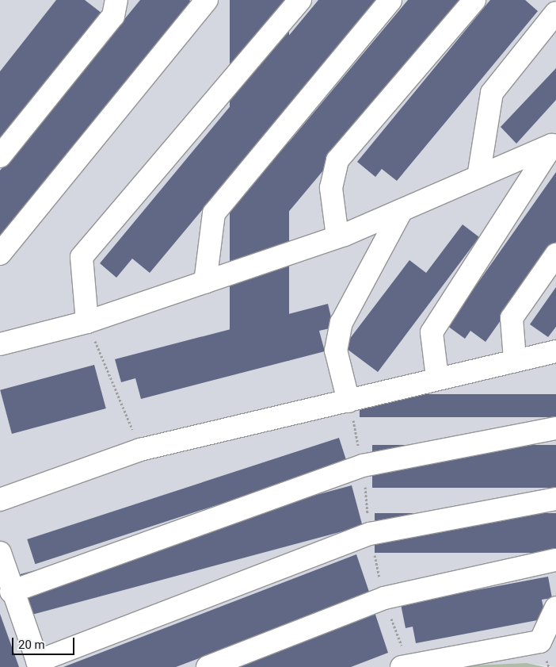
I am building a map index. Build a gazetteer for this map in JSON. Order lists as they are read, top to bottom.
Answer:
{
  "scale_bar": "20 m"
}
